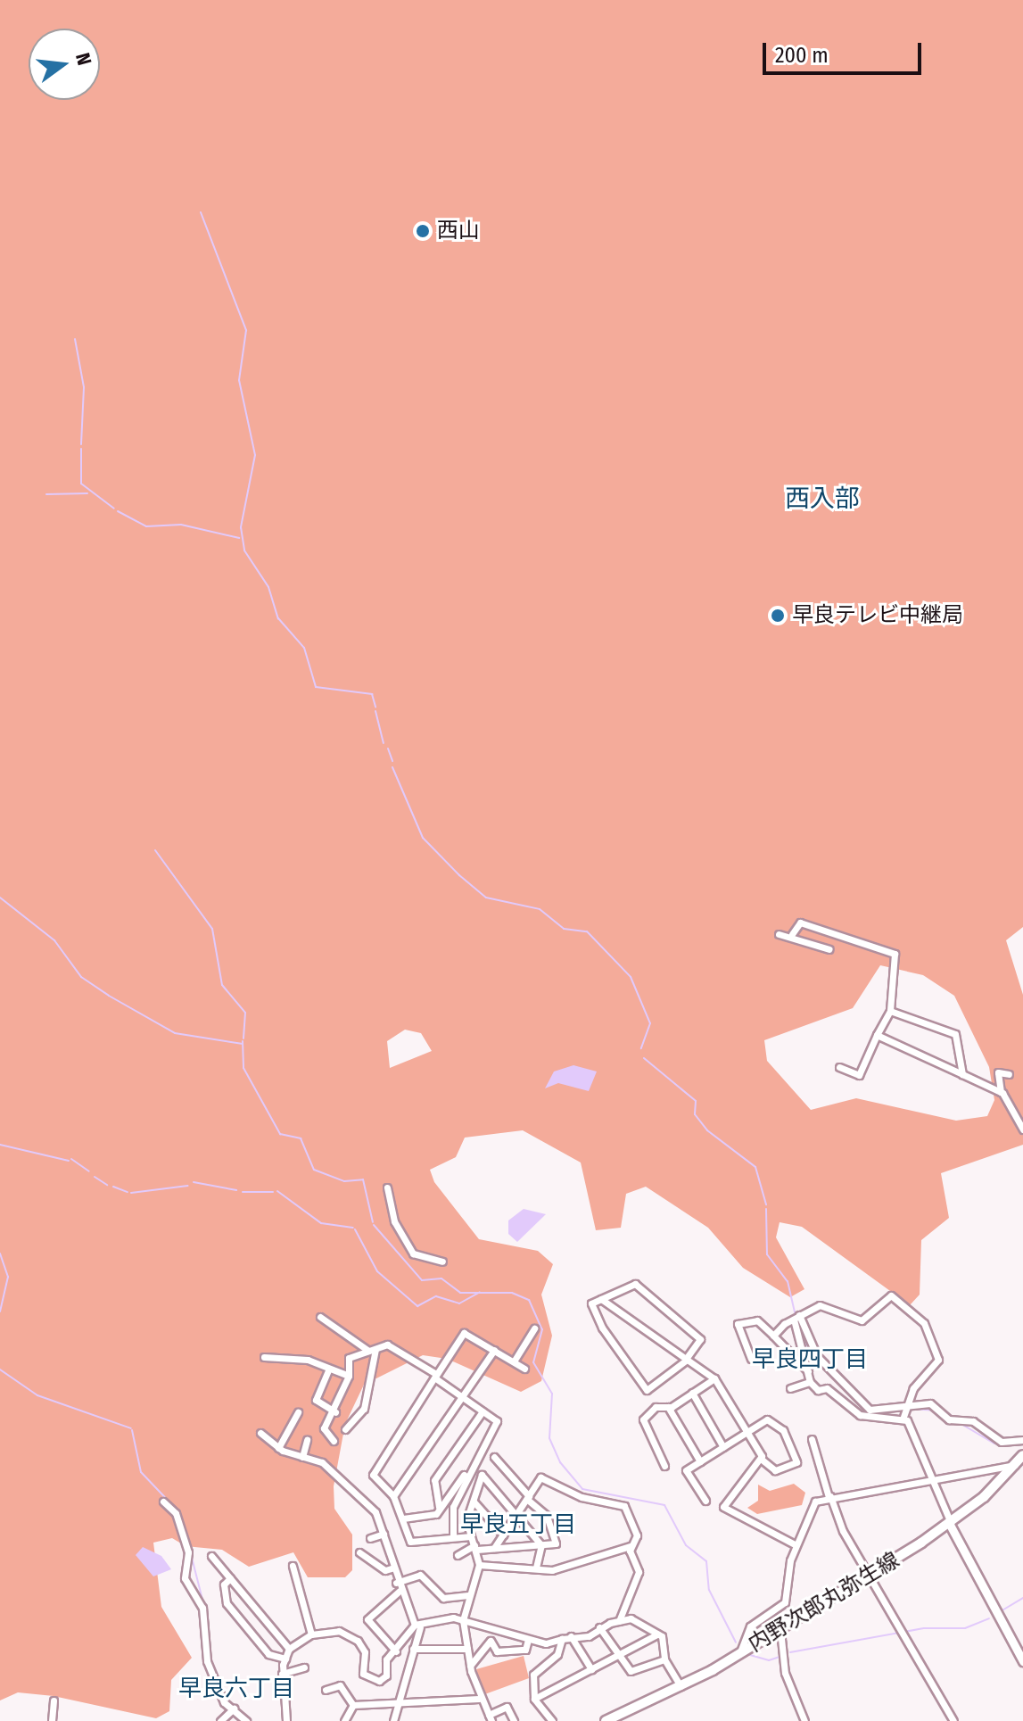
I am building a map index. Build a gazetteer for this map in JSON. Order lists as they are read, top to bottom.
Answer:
{
  "streets": {
    "main road": ["内野次郎丸弥生線"]
  },
  "districts": [
    "西入部",
    "早良四丁目",
    "早良五丁目",
    "早良六丁目"
  ],
  "places": ["西山", "早良テレビ中継局"],
  "scale_bar": "200 m",
  "north": "right"
}
